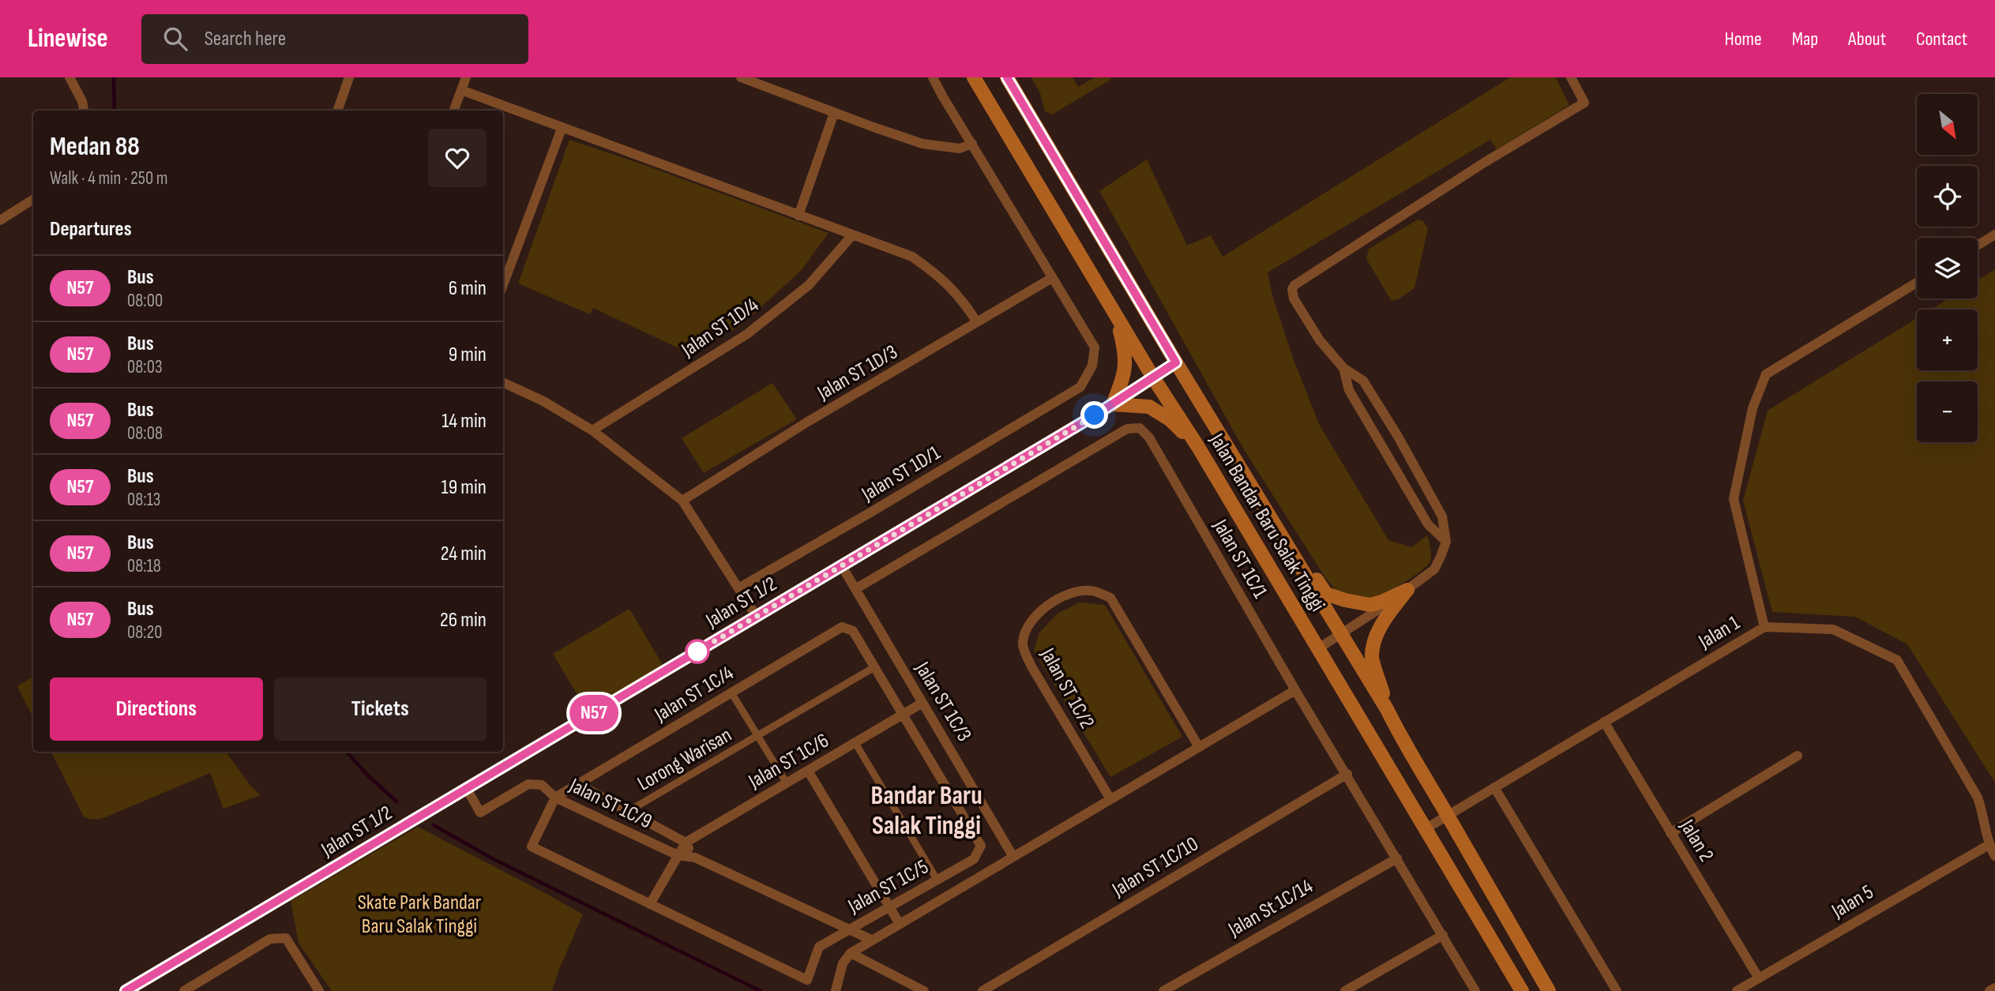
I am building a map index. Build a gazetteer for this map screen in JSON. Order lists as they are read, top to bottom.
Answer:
{
  "streets": {
    "main road": ["Jalan Bandar Baru Salak Tinggi"],
    "street": [
      "Jalan ST 1D/4",
      "Jalan ST 1D/3",
      "Jalan ST 1D/1",
      "Jalan ST 1C/1",
      "Jalan ST 1/2",
      "Jalan 1",
      "Jalan ST 1C/2",
      "Jalan ST 1C/4",
      "Jalan ST 1C/3",
      "Lorong Warisan",
      "Jalan ST 1C/6",
      "Jalan ST 1C/9",
      "Jalan 2",
      "Jalan ST 1C/10",
      "Jalan ST 1C/5",
      "Jalan 5",
      "Jalan St 1C/14"
    ]
  },
  "crossings": [
    ["Jalan ST 1D/3", "Jalan ST 1D/1"],
    ["Jalan Bandar Baru Salak Tinggi", "Jalan ST 1/2"],
    ["Jalan Bandar Baru Salak Tinggi", "Jalan 1"],
    ["Jalan ST 1C/1", "Jalan ST 1C/3"],
    ["Jalan ST 1C/1", "Jalan ST 1C/10"],
    ["Jalan ST 1C/1", "Jalan St 1C/14"],
    ["Jalan ST 1/2", "Jalan ST 1C/3"],
    ["Jalan ST 1/2", "Jalan ST 1C/9"],
    ["Jalan 1", "Jalan 2"],
    ["Jalan 1", "Jalan 5"],
    ["Jalan ST 1C/4", "Lorong Warisan"],
    ["Jalan ST 1C/4", "Jalan ST 1C/9"],
    ["Jalan ST 1C/3", "Jalan ST 1C/6"],
    ["Lorong Warisan", "Jalan ST 1C/9"],
    ["Jalan ST 1C/6", "Jalan ST 1C/9"],
    ["Jalan ST 1C/6", "Jalan ST 1C/5"],
    ["Jalan ST 1C/9", "Jalan ST 1C/5"],
    ["Jalan 2", "Jalan 5"]
  ],
  "districts": ["Bandar Baru Salak Tinggi"],
  "parks": ["Skate Park Bandar Baru Salak Tinggi"],
  "lines": ["bus line N57"],
  "north": "bottom right",
  "page": {
    "header": "Linewise",
    "search": "Search here",
    "nav": [
      "Home",
      "Map",
      "About",
      "Contact"
    ],
    "on_map": "N57",
    "map_buttons": ["+", "−"],
    "heading": [
      ["Medan 88", "Walk · 4 min · 250 m"],
      "Departures"
    ],
    "list": [
      {
        "mark": "N57",
        "name": "Bus",
        "note": "08:00",
        "value": "6 min"
      },
      {
        "mark": "N57",
        "name": "Bus",
        "note": "08:03",
        "value": "9 min"
      },
      {
        "mark": "N57",
        "name": "Bus",
        "note": "08:08",
        "value": "14 min"
      },
      {
        "mark": "N57",
        "name": "Bus",
        "note": "08:13",
        "value": "19 min"
      },
      {
        "mark": "N57",
        "name": "Bus",
        "note": "08:18",
        "value": "24 min"
      },
      {
        "mark": "N57",
        "name": "Bus",
        "note": "08:20",
        "value": "26 min"
      }
    ],
    "buttons": ["Directions", "Tickets"]
  }
}
